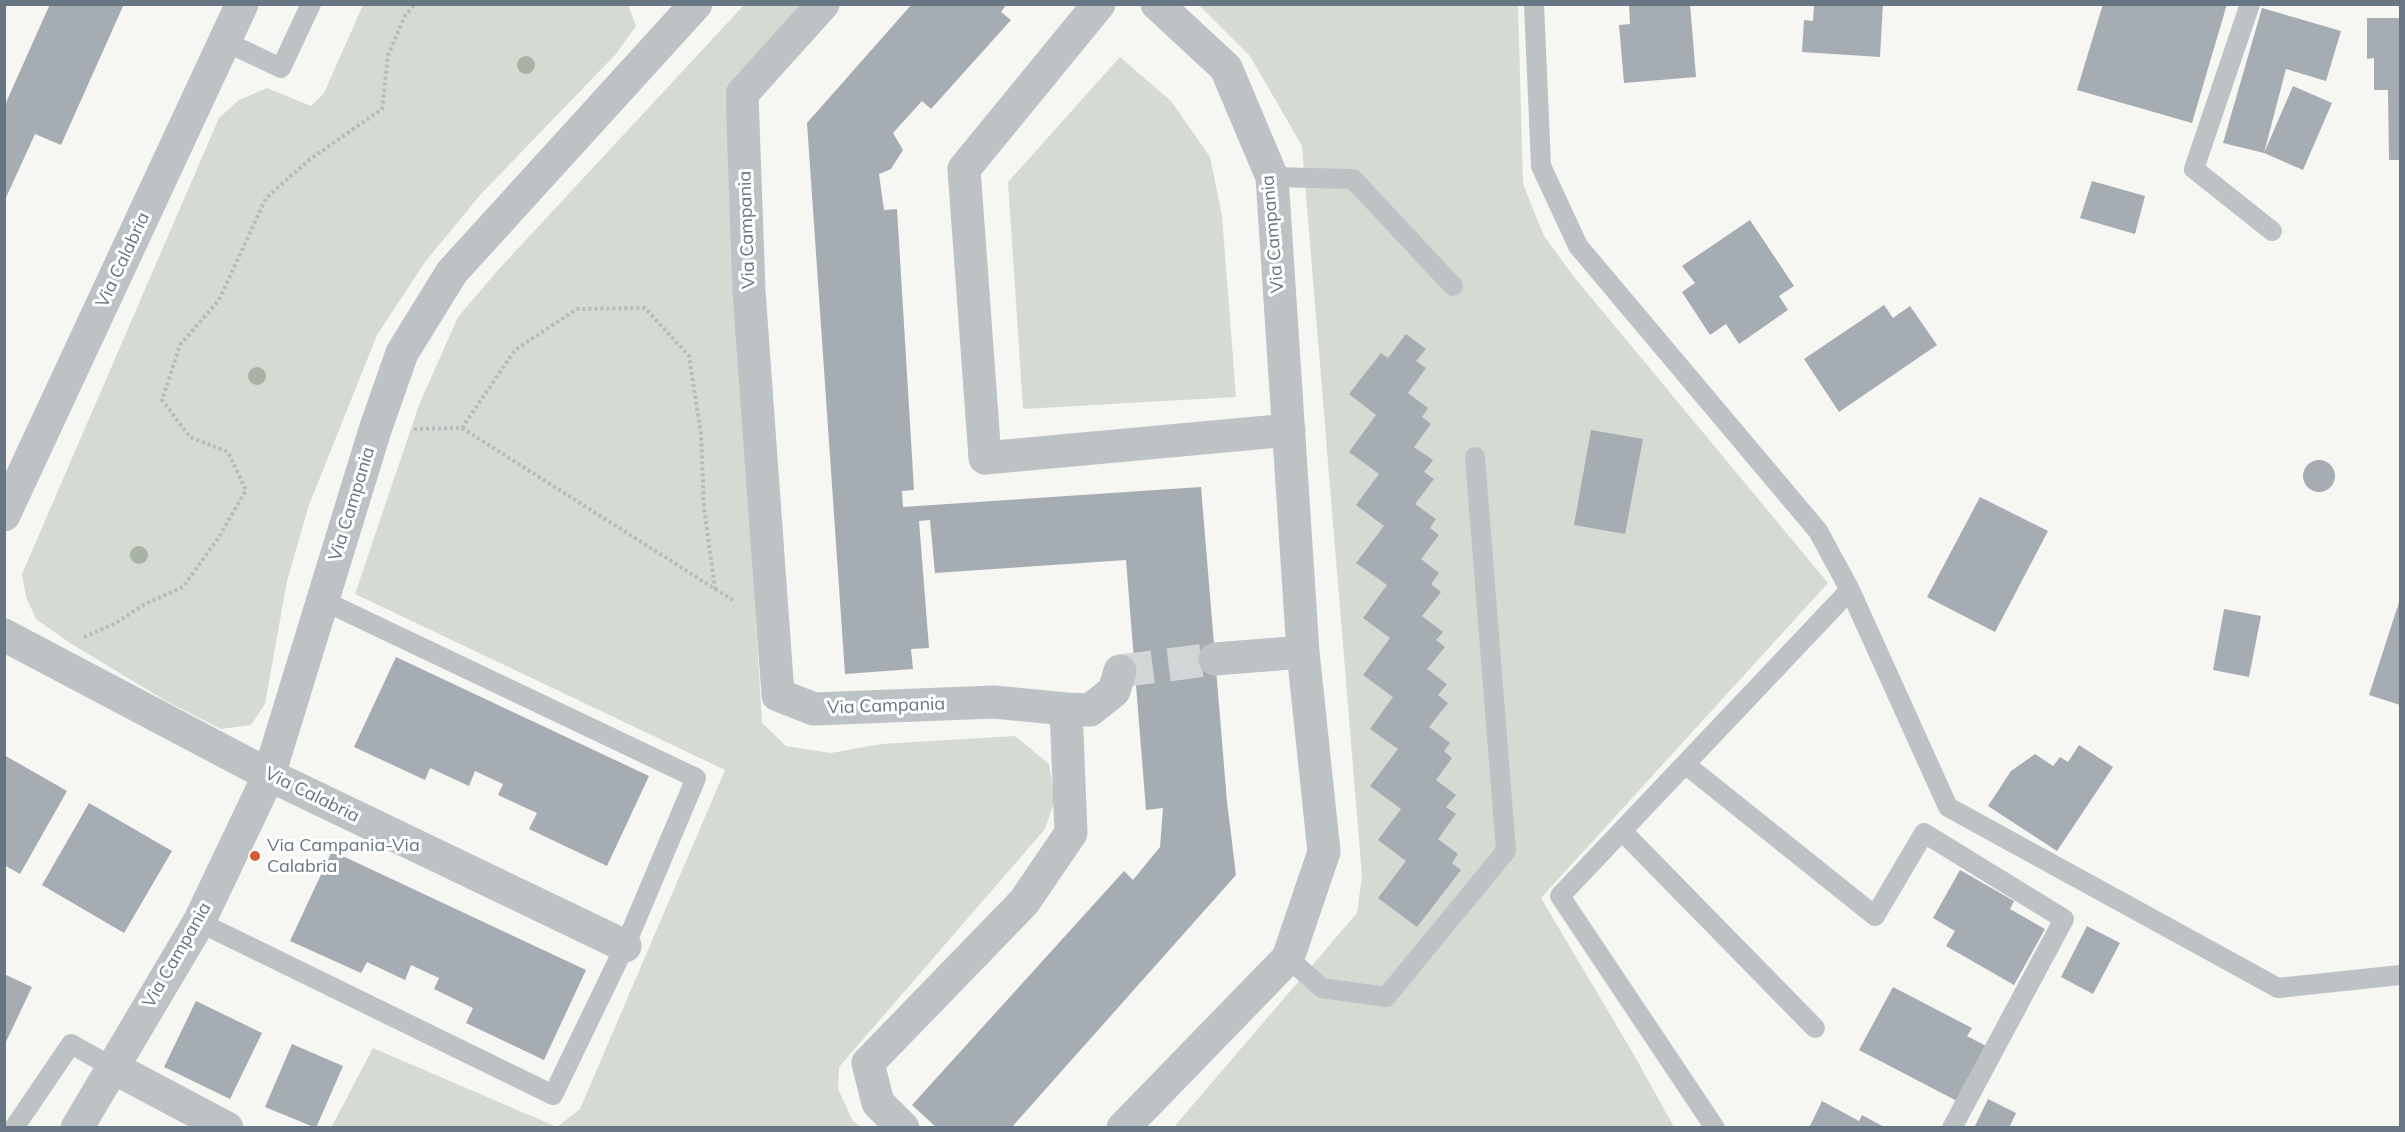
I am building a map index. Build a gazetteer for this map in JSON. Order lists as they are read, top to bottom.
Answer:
{
  "streets": {
    "street": ["Via Campania", "Via Calabria"]
  },
  "crossings": [
    ["Via Campania", "Via Calabria"]
  ],
  "places": ["Via Campania-Via Calabria"]
}
